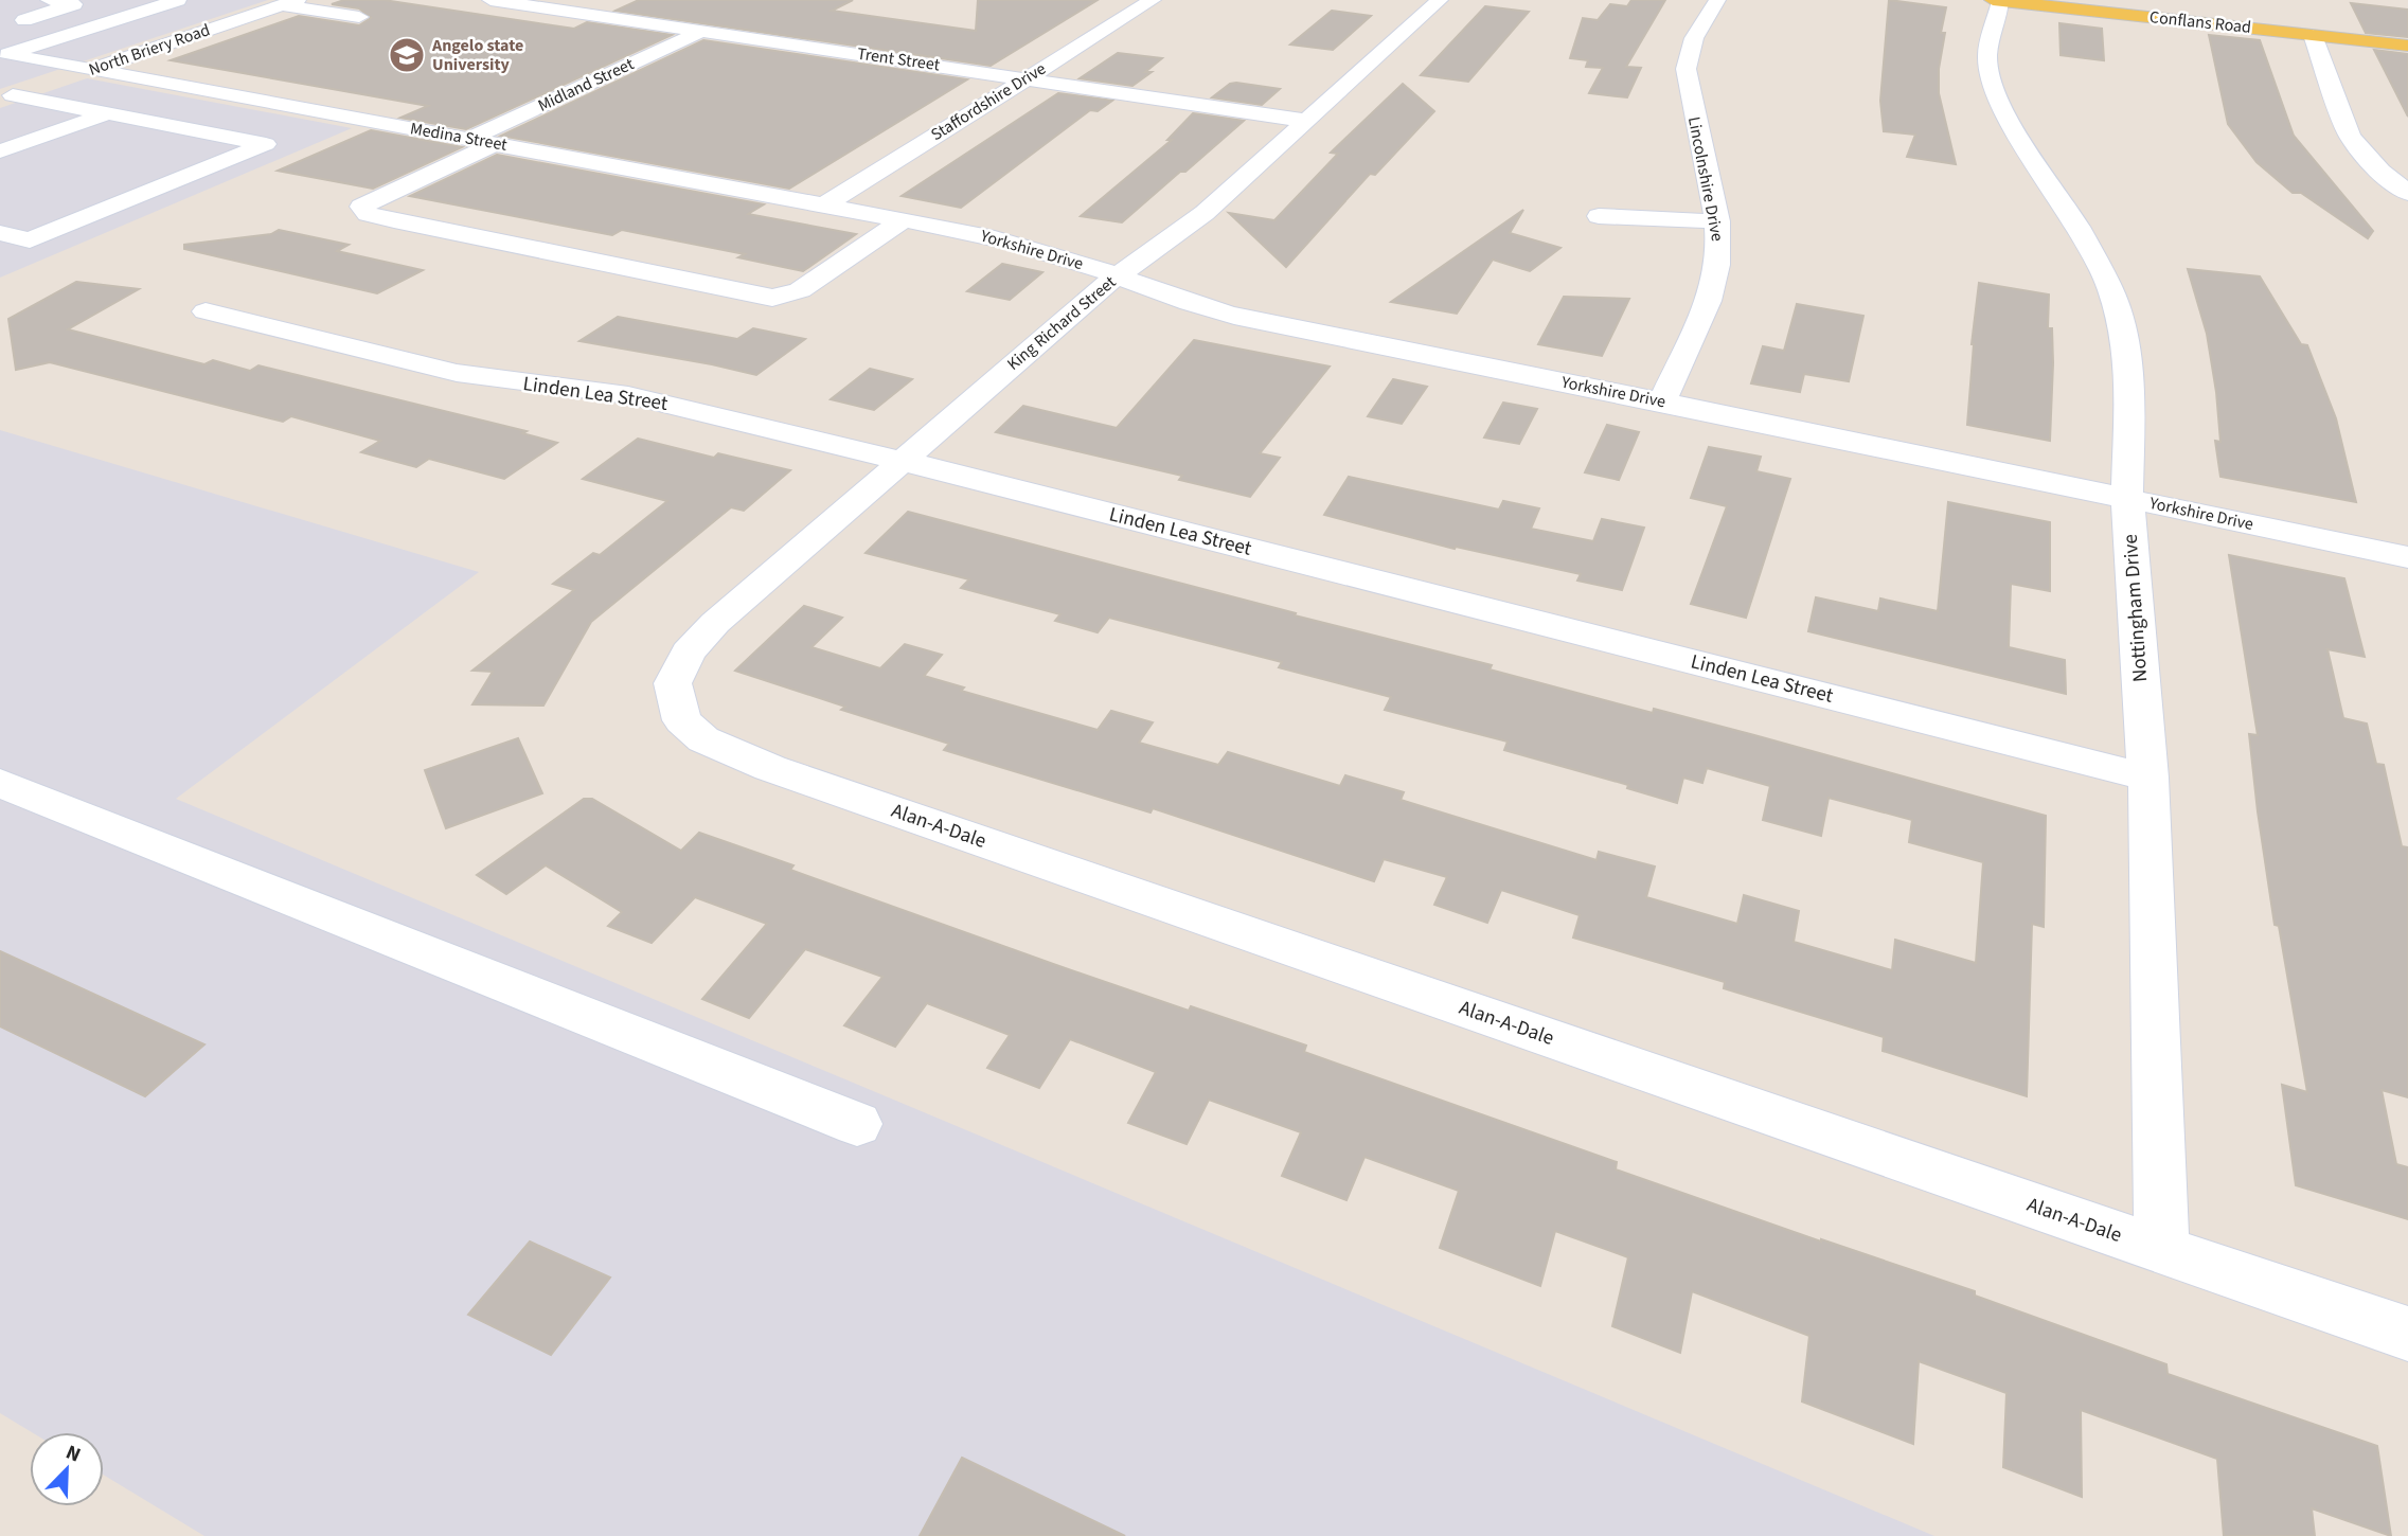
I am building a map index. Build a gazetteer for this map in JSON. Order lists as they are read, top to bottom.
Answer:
{
  "streets": {
    "main road": ["Conflans Road"],
    "street": [
      "North Briery Road",
      "Trent Street",
      "Midland Street",
      "Staffordshire Drive",
      "Medina Street",
      "Lincolnshire Drive",
      "Yorkshire Drive",
      "King Richard Street",
      "Linden Lea Street",
      "Nottingham Drive",
      "Alan-A-Dale"
    ]
  },
  "crossings": [
    ["Conflans Road", "Nottingham Drive"],
    ["North Briery Road", "Medina Street"],
    ["Trent Street", "Midland Street"],
    ["Trent Street", "Staffordshire Drive"],
    ["Trent Street", "King Richard Street"],
    ["Midland Street", "Medina Street"],
    ["Staffordshire Drive", "Medina Street"],
    ["Staffordshire Drive", "Yorkshire Drive"],
    ["Medina Street", "Yorkshire Drive"],
    ["Lincolnshire Drive", "Yorkshire Drive"],
    ["Yorkshire Drive", "King Richard Street"],
    ["Yorkshire Drive", "Nottingham Drive"],
    ["King Richard Street", "Linden Lea Street"],
    ["King Richard Street", "Alan-A-Dale"],
    ["Linden Lea Street", "Nottingham Drive"],
    ["Nottingham Drive", "Alan-A-Dale"]
  ],
  "places": {
    "school or university": ["Angelo state University"]
  },
  "north": "top right"
}
